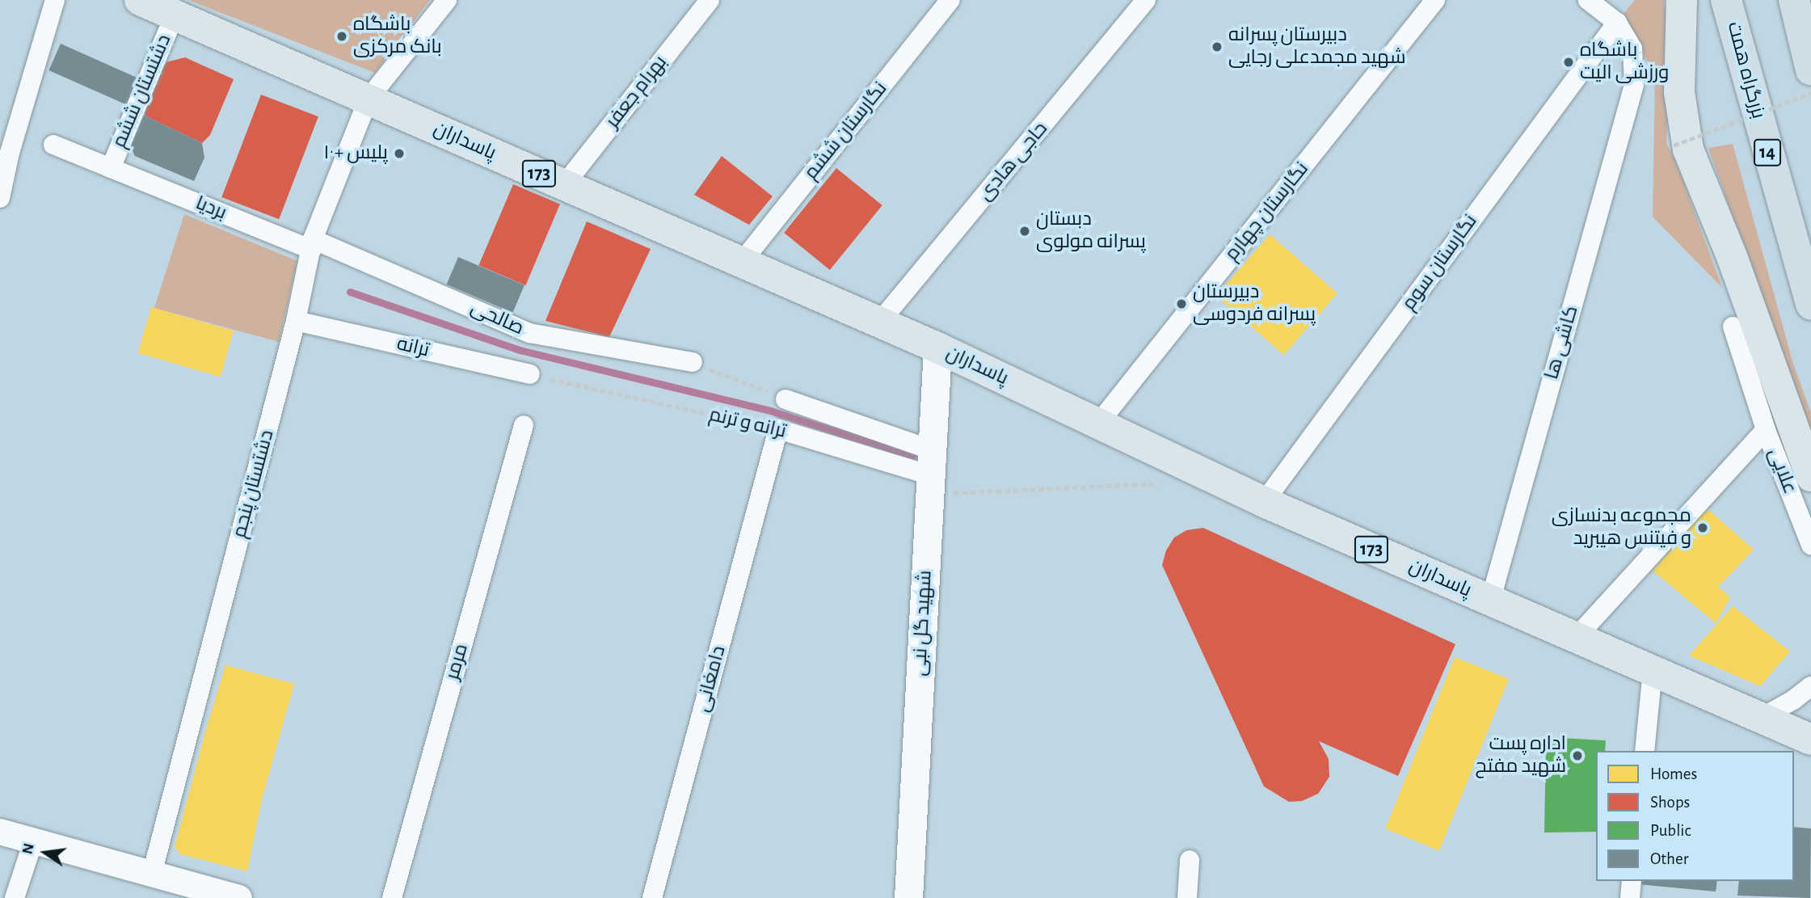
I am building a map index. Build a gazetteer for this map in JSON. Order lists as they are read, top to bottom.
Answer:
{
  "streets": {
    "highway": ["بزرگراه همت", "14"],
    "main road": ["پاسداران", "173", "شهید گل نبی"],
    "street": [
      "دشتستان ششم",
      "بهرام جعفر",
      "نگارستان ششم",
      "حاجی هادی",
      "بردیا",
      "نگارستان چهارم",
      "نگارستان سوم",
      "صالحی",
      "کاشی ها",
      "ترانه",
      "ترانه و ترنم",
      "علایی",
      "دشتستان پنجم",
      "مرمر",
      "دامغانی"
    ]
  },
  "crossings": [
    ["دشتستان ششم", "پاسداران"],
    ["دشتستان ششم", "بردیا"],
    ["بهرام جعفر", "پاسداران"],
    ["نگارستان ششم", "پاسداران"],
    ["پاسداران", "حاجی هادی"],
    ["پاسداران", "نگارستان چهارم"],
    ["پاسداران", "نگارستان سوم"],
    ["پاسداران", "کاشی ها"],
    ["پاسداران", "دشتستان پنجم"],
    ["پاسداران", "شهید گل نبی"],
    ["بردیا", "صالحی"],
    ["بردیا", "دشتستان پنجم"],
    ["نگارستان سوم", "کاشی ها"],
    ["صالحی", "دشتستان پنجم"],
    ["ترانه", "دشتستان پنجم"],
    ["ترانه و ترنم", "شهید گل نبی"],
    ["ترانه و ترنم", "دامغانی"]
  ],
  "places": [
    "باشگاه بانک مرکزی",
    "دبیرستان پسرانه شهید مجمدعلی رجایی",
    "باشگاه ورزشی الیت",
    "پلیس +۱۰",
    "دبستان پسرانه مولوی",
    "دبیرستان پسرانه فردوسی",
    "مجموعه بدنسازی و فیتنس هیبرید",
    "اداره پست شهید مفتح"
  ],
  "legend": [
    "Homes",
    "Shops",
    "Public",
    "Other"
  ],
  "north": "left"
}
